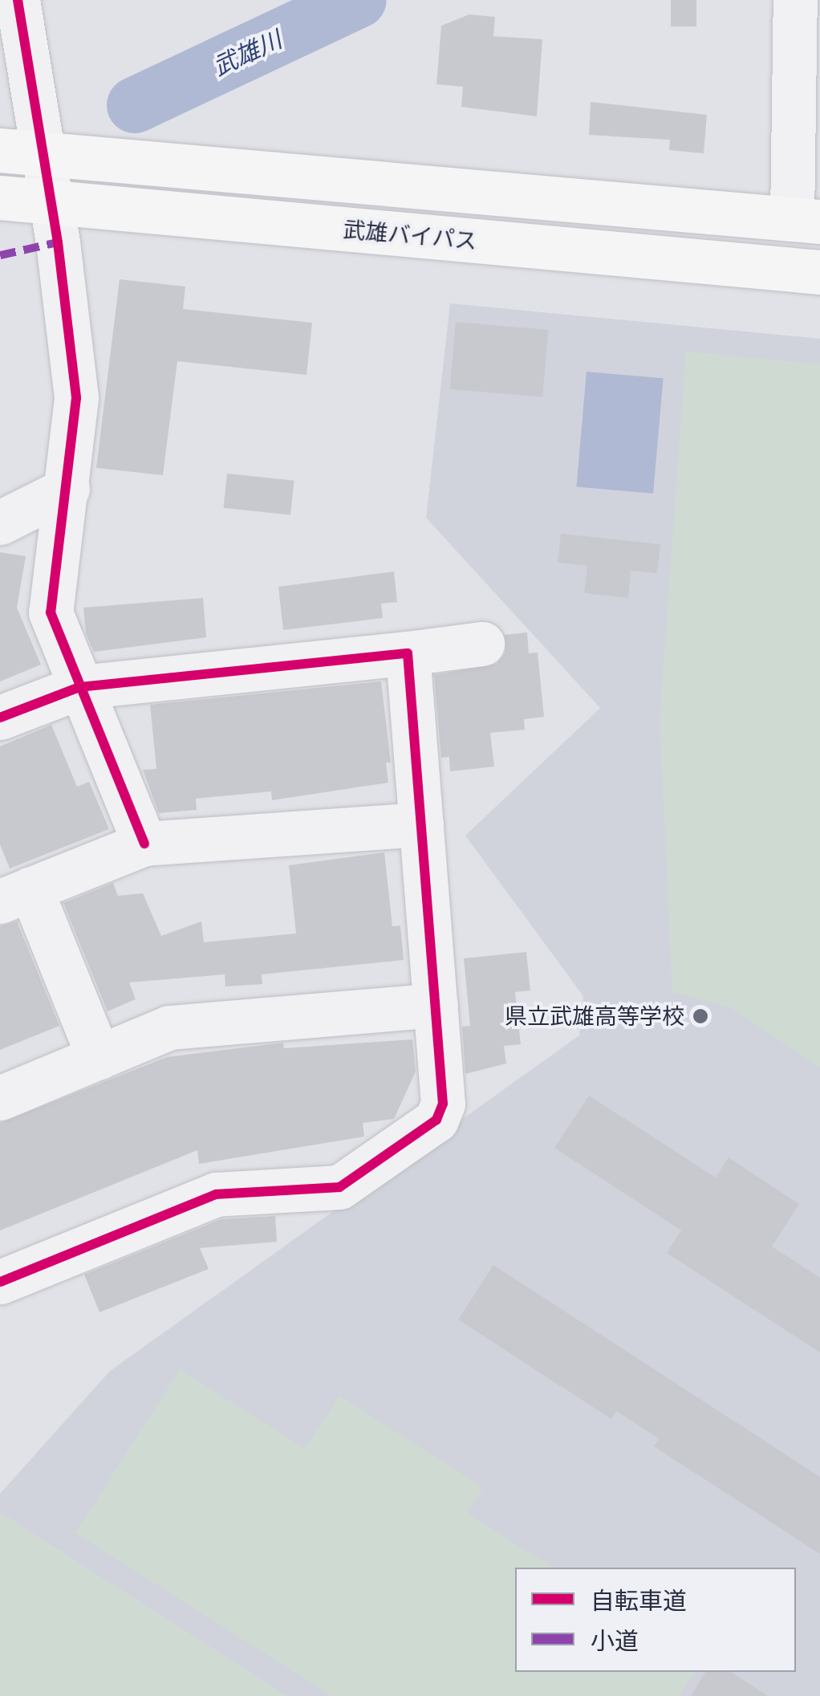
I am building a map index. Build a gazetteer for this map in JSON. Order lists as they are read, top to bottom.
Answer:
{
  "streets": {
    "highway": ["武雄バイパス"]
  },
  "water": ["武雄川"],
  "places": ["県立武雄高等学校"],
  "legend": ["自転車道", "小道"]
}
